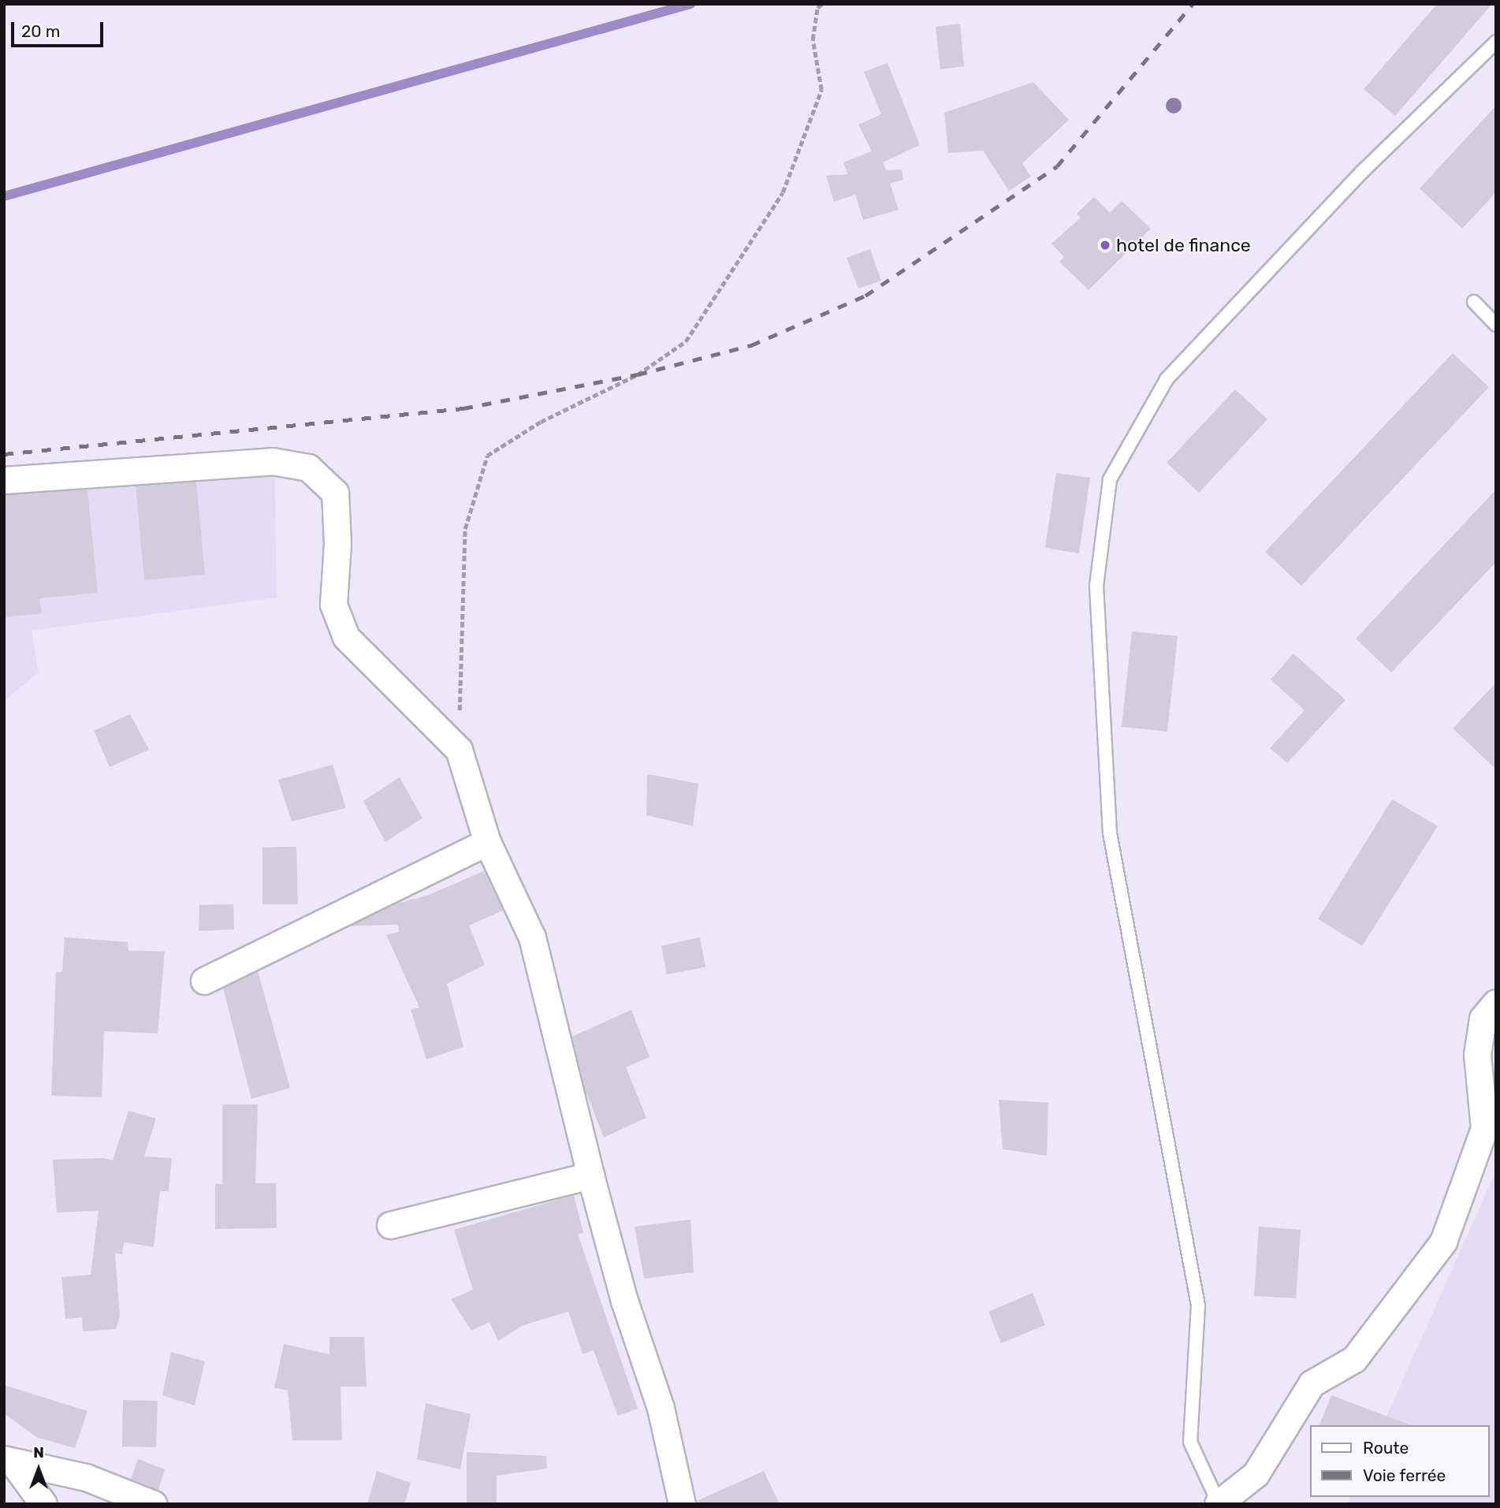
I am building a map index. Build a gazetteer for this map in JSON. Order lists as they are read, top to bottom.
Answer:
{
  "places": ["hotel de finance"],
  "legend": ["Route", "Voie ferrée"],
  "scale_bar": "20 m",
  "north": "top"
}
